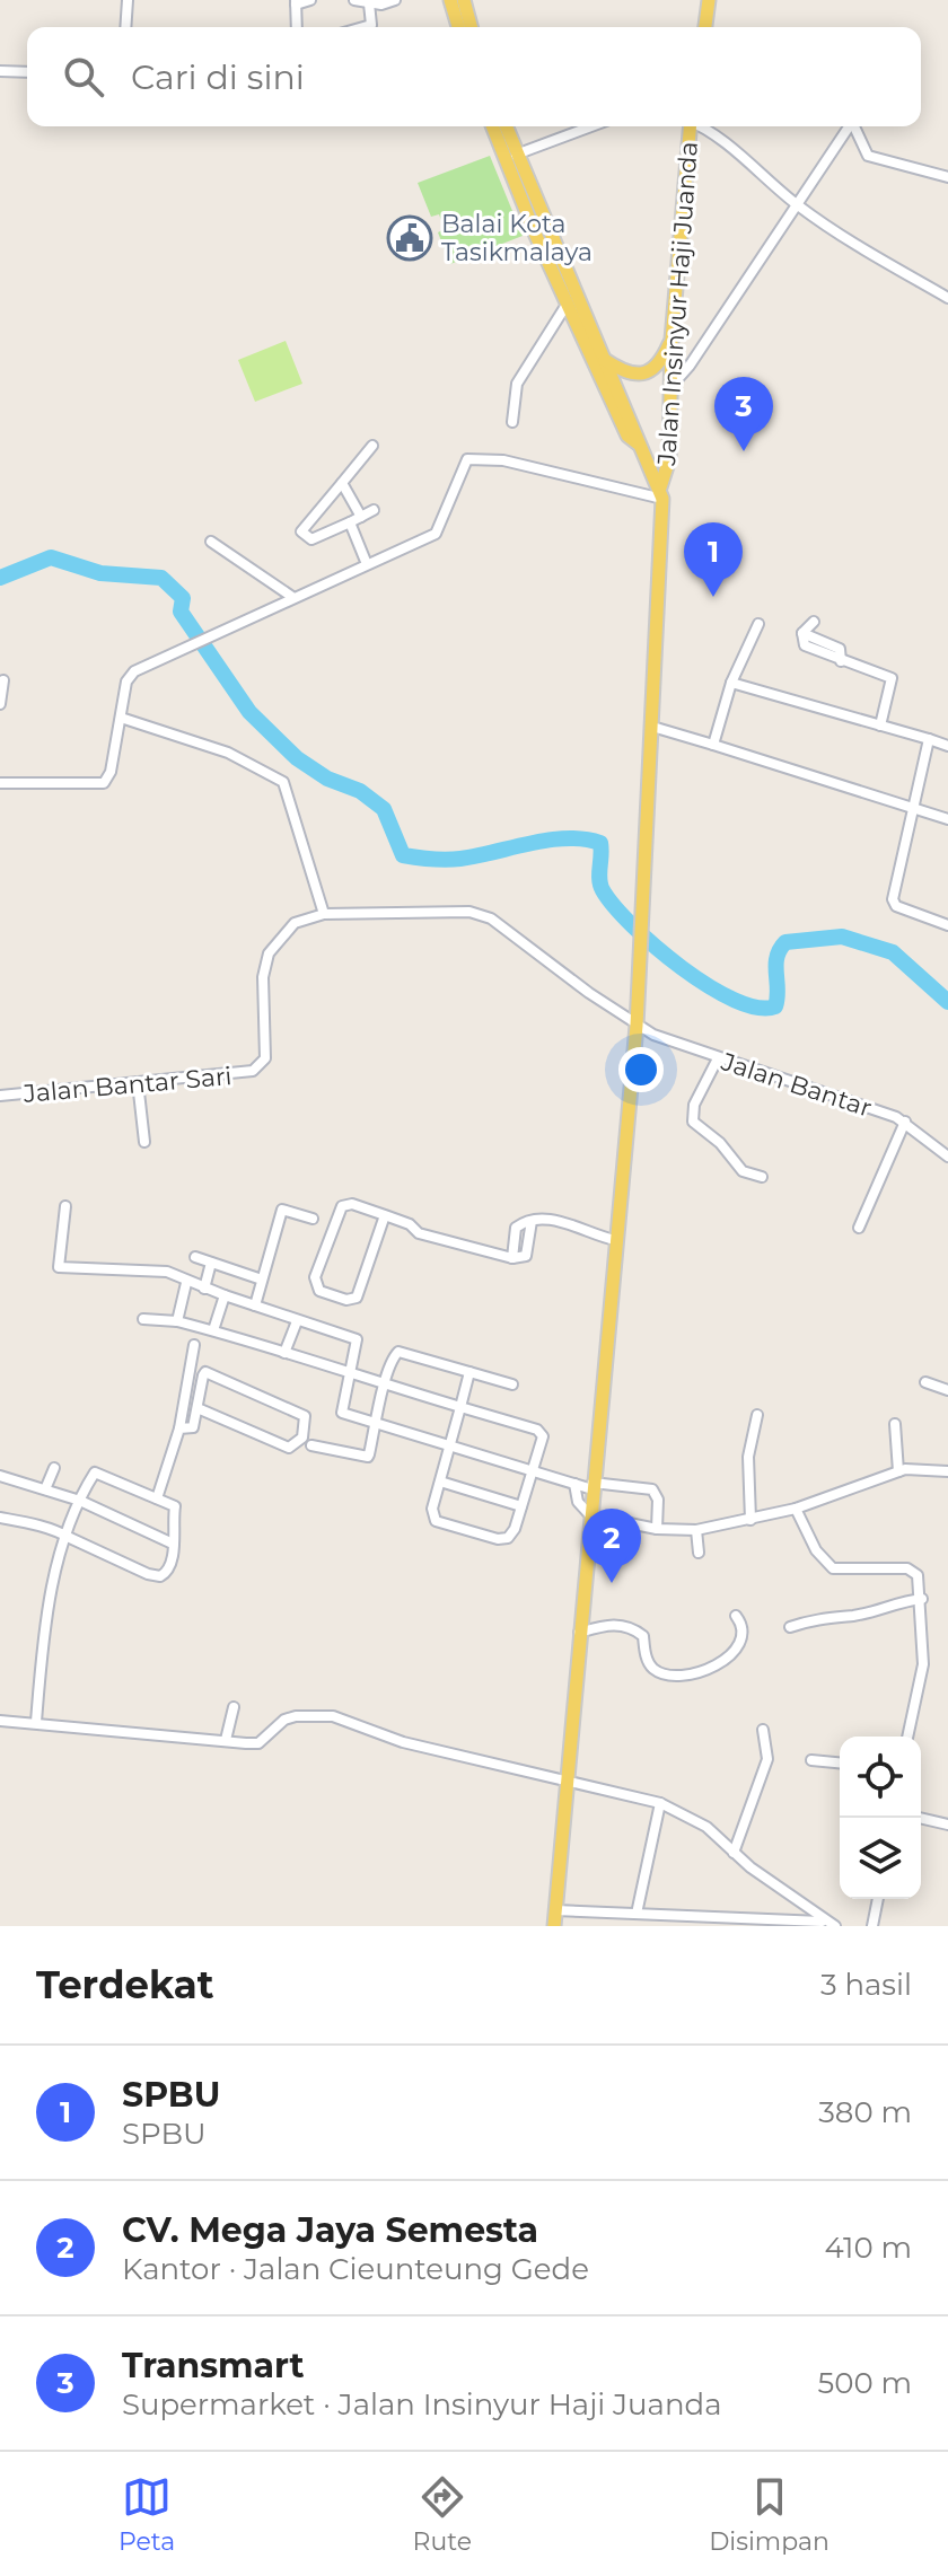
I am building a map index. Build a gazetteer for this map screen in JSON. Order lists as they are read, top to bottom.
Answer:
{
  "streets": {
    "main road": ["Jalan Insinyur Haji Juanda"],
    "street": ["Jalan Bantar Sari", "Jalan Bantar"]
  },
  "crossings": [
    ["Jalan Insinyur Haji Juanda", "Jalan Bantar Sari"],
    ["Jalan Insinyur Haji Juanda", "Jalan Bantar"],
    ["Jalan Bantar Sari", "Jalan Bantar"]
  ],
  "places": {
    "public building": ["Balai Kota Tasikmalaya"]
  },
  "page": {
    "search": "Cari di sini",
    "pins": ["3", "1", "2"],
    "heading": ["Terdekat", "3 hasil"],
    "list": [
      {
        "mark": "1",
        "name": "SPBU",
        "note": "SPBU",
        "value": "380 m"
      },
      {
        "mark": "2",
        "name": "CV. Mega Jaya Semesta",
        "note": "Kantor · Jalan Cieunteung Gede",
        "value": "410 m"
      },
      {
        "mark": "3",
        "name": "Transmart",
        "note": "Supermarket · Jalan Insinyur Haji Juanda",
        "value": "500 m"
      }
    ],
    "nav": ["Peta", "Rute", "Disimpan"]
  }
}
